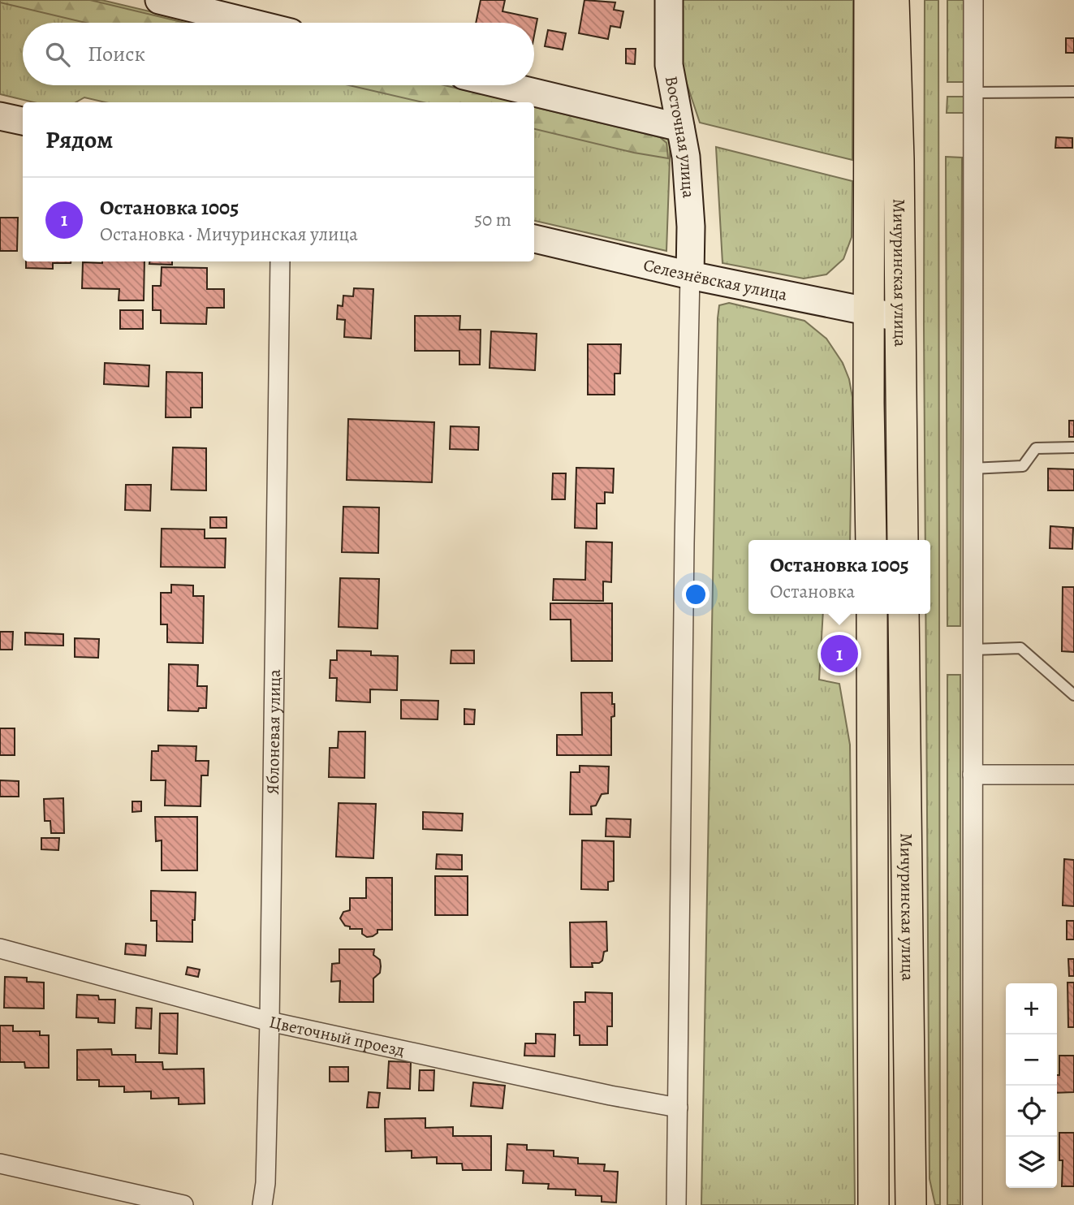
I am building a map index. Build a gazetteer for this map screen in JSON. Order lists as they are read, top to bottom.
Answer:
{
  "streets": {
    "main road": ["Мичуринская улица"],
    "street": [
      "Восточная улица",
      "Селезнёвская улица",
      "Яблоневая улица",
      "Цветочный проезд"
    ]
  },
  "crossings": [
    ["Восточная улица", "Селезнёвская улица"],
    ["Мичуринская улица", "Селезнёвская улица"],
    ["Яблоневая улица", "Цветочный проезд"]
  ],
  "page": {
    "search": "Поиск",
    "heading": "Рядом",
    "list": [
      {
        "mark": "1",
        "name": "Остановка 1005",
        "note": "Остановка · Мичуринская улица",
        "value": "50 m"
      }
    ],
    "popup": ["Остановка 1005", "Остановка"],
    "pins": "1",
    "map_buttons": ["+", "−"]
  }
}
